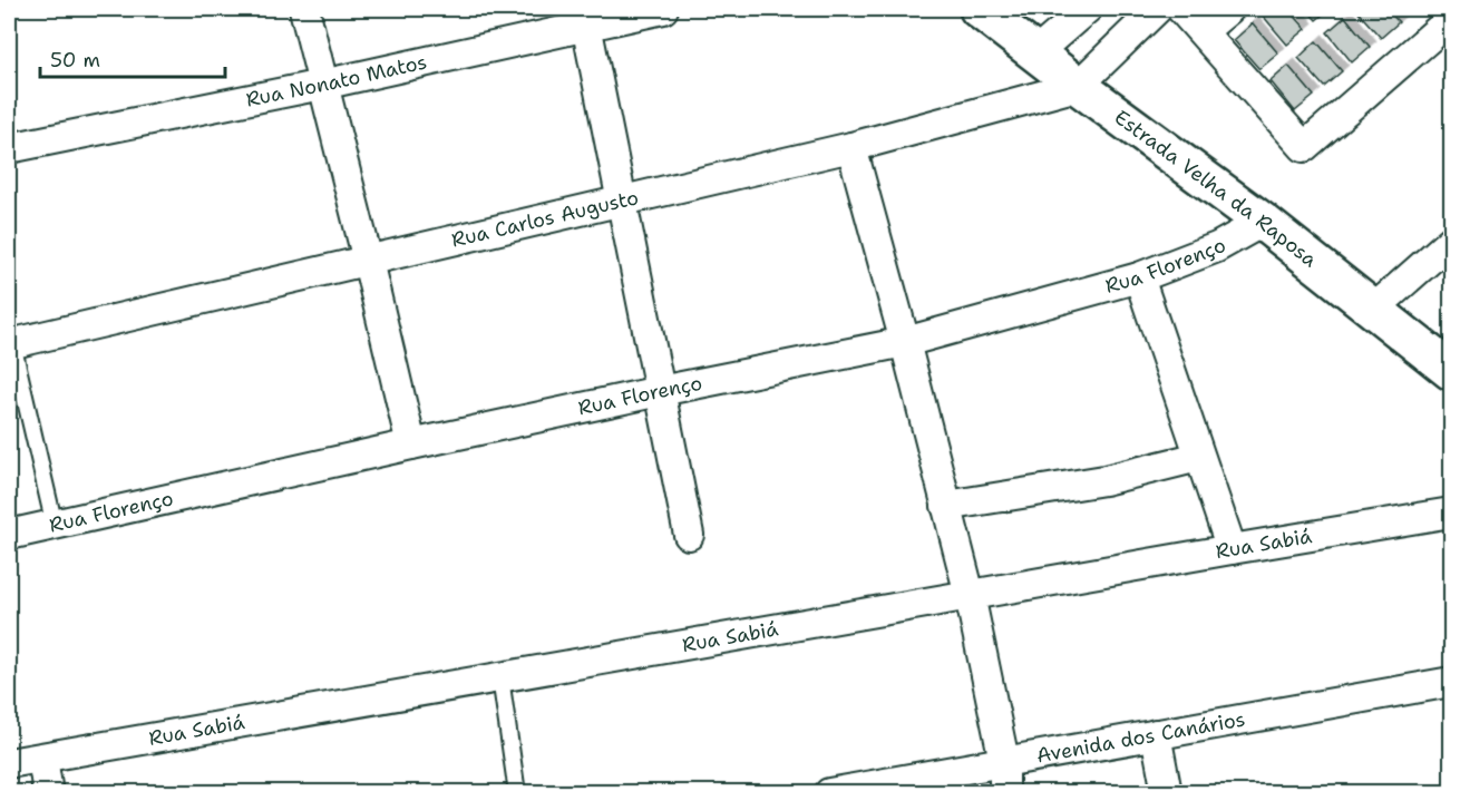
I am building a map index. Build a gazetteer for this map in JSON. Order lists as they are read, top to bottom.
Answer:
{
  "streets": {
    "street": [
      "Rua Nonato Matos",
      "Estrada Velha da Raposa",
      "Rua Carlos Augusto",
      "Rua Florenço",
      "Rua Sabiá",
      "Avenida dos Canários"
    ]
  },
  "crossings": [
    ["Estrada Velha da Raposa", "Rua Carlos Augusto"],
    ["Estrada Velha da Raposa", "Rua Florenço"]
  ],
  "scale_bar": "50 m"
}
